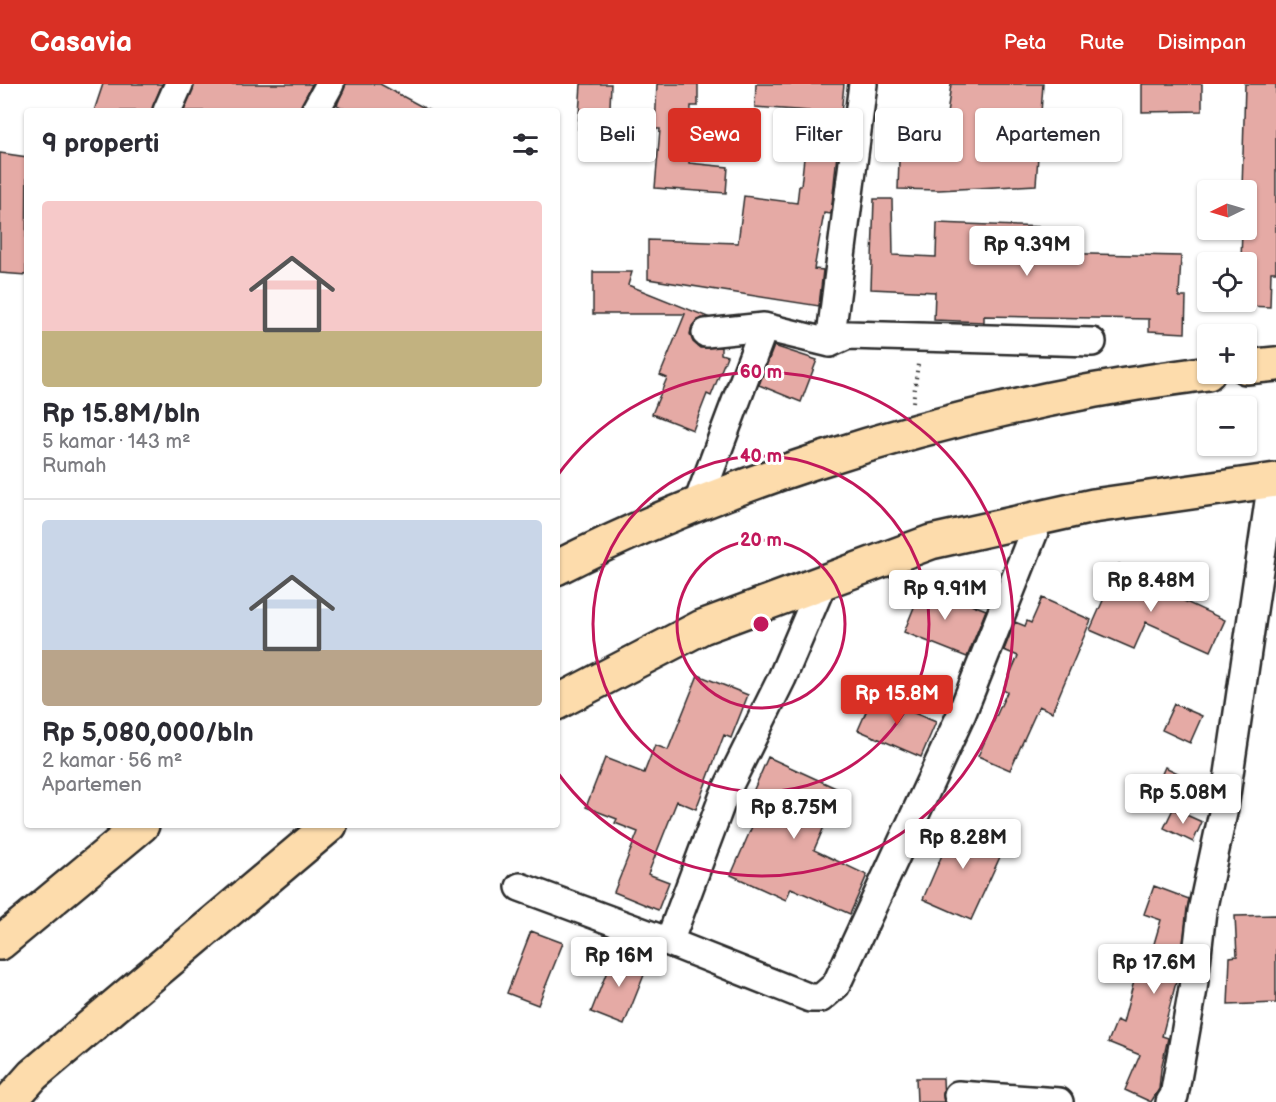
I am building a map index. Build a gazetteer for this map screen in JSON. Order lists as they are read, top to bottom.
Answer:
{
  "north": "left",
  "page": {
    "header": "Casavia",
    "nav": ["Peta", "Rute", "Disimpan"],
    "chip": [
      "Beli",
      "Sewa",
      "Filter",
      "Baru",
      "Apartemen"
    ],
    "heading": "9 properti",
    "map_buttons": ["+", "−"],
    "list": [
      {
        "name": "Rp 15.8M/bln",
        "note": "5 kamar · 143 m² · Rumah"
      },
      {
        "name": "Rp 5,080,000/bln",
        "note": "2 kamar · 56 m² · Apartemen"
      }
    ],
    "price": [
      "Rp 9.39M",
      "Rp 8.48M",
      "Rp 9.91M",
      "Rp 15.8M",
      "Rp 5.08M",
      "Rp 8.75M",
      "Rp 8.28M",
      "Rp 16M",
      "Rp 17.6M"
    ]
  },
  "rings": ["60 m", "40 m", "20 m"]
}
